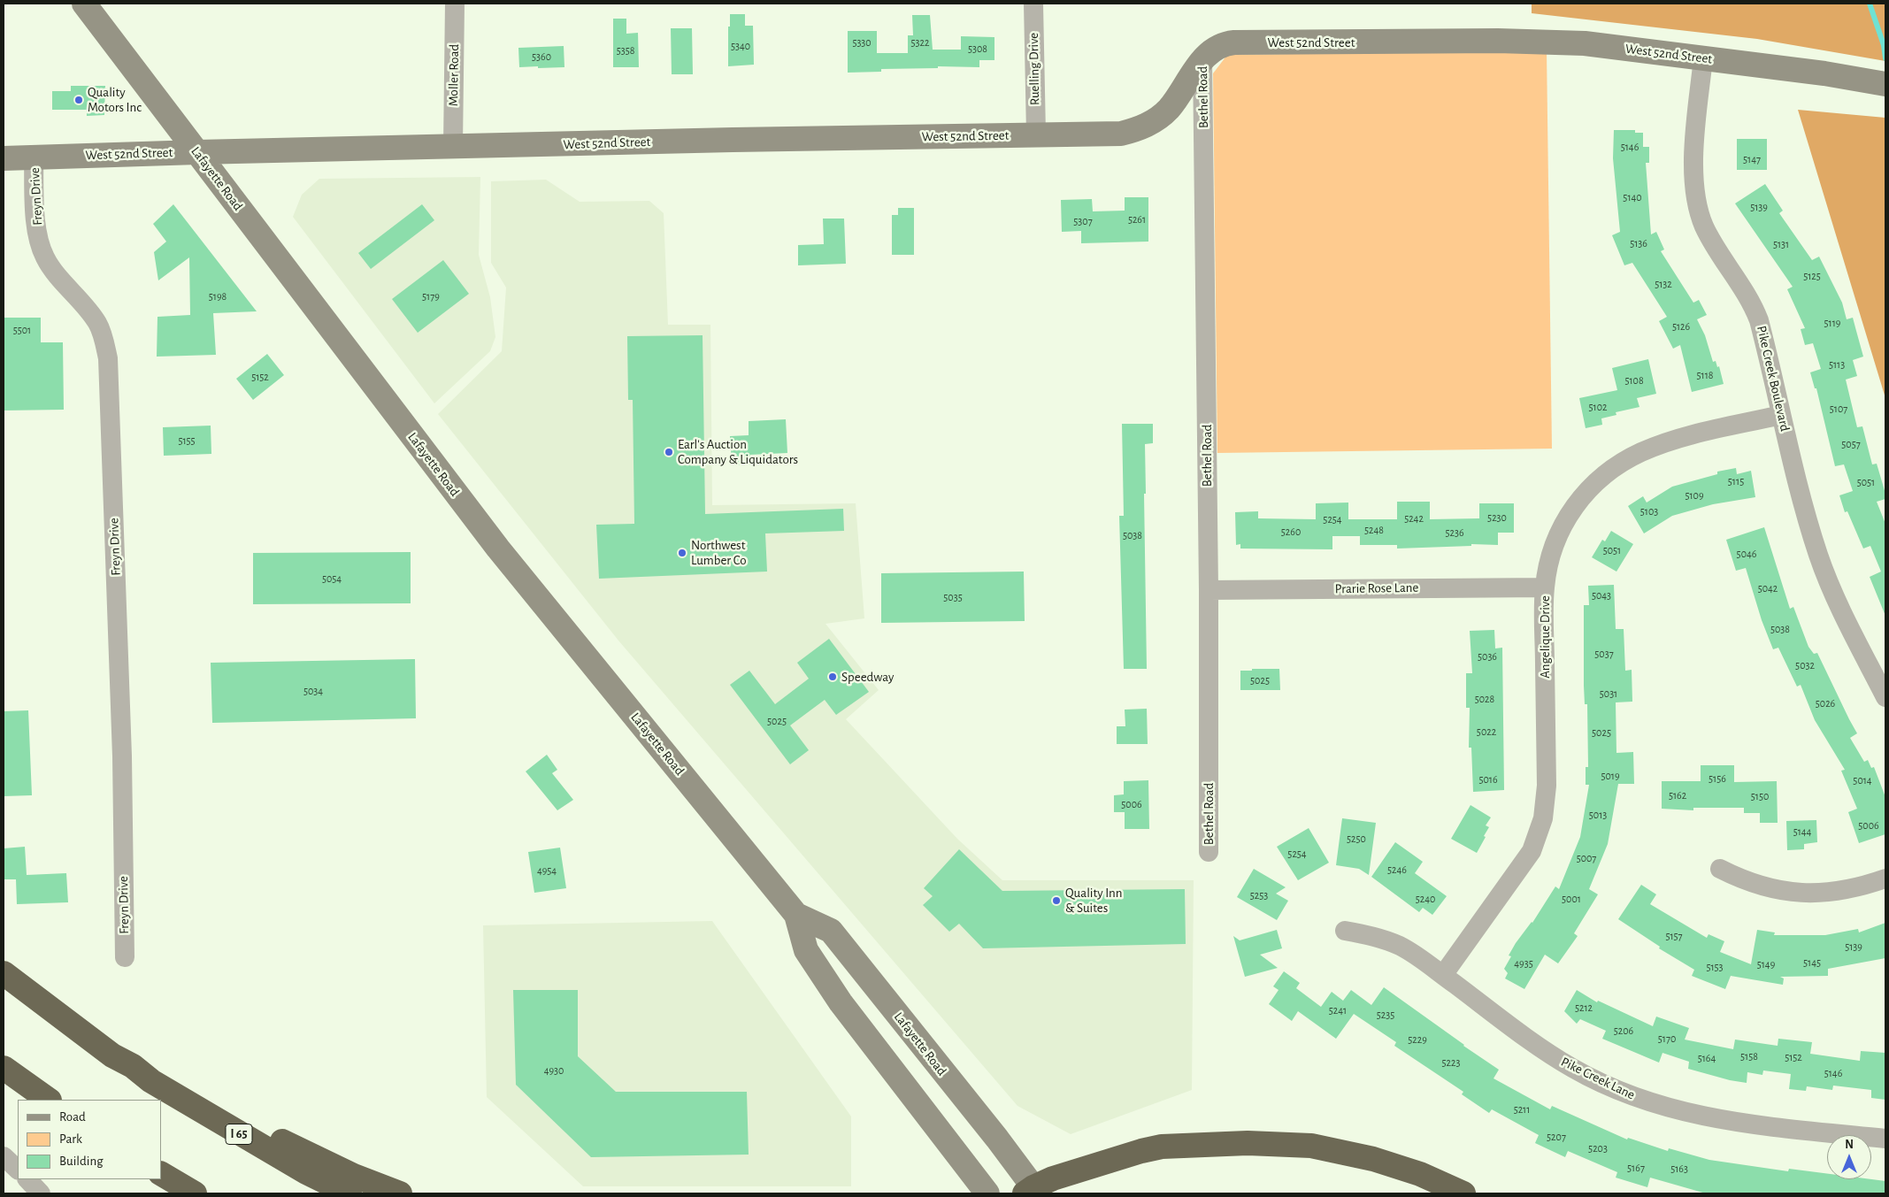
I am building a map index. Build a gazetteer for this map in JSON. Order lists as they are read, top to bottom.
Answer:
{
  "streets": {
    "highway": ["I 65"],
    "street": [
      "West 52nd Street",
      "Ruelling Drive",
      "Moller Road",
      "Bethel Road",
      "Lafayette Road",
      "Freyn Drive",
      "Pike Creek Boulevard",
      "Prarie Rose Lane",
      "Angelique Drive",
      "Pike Creek Lane"
    ]
  },
  "crossings": [
    ["West 52nd Street", "Ruelling Drive"],
    ["West 52nd Street", "Moller Road"],
    ["West 52nd Street", "Bethel Road"],
    ["West 52nd Street", "Lafayette Road"],
    ["West 52nd Street", "Freyn Drive"],
    ["West 52nd Street", "Pike Creek Boulevard"],
    ["Bethel Road", "Prarie Rose Lane"],
    ["Pike Creek Boulevard", "Angelique Drive"],
    ["Prarie Rose Lane", "Angelique Drive"],
    ["Angelique Drive", "Pike Creek Lane"]
  ],
  "places": [
    "Quality Motors Inc",
    "Earl's Auction Company & Liquidators",
    "Northwest Lumber Co",
    "Speedway",
    "Quality Inn & Suites"
  ],
  "house_numbers": [
    "5330",
    "5322",
    "5340",
    "5308",
    "5358",
    "5360",
    "5146",
    "5147",
    "5140",
    "5139",
    "5261",
    "5307",
    "5136",
    "5131",
    "5125",
    "5132",
    "5198",
    "5179",
    "5119",
    "5126",
    "5501",
    "5113",
    "5118",
    "5152",
    "5108",
    "5102",
    "5107",
    "5155",
    "5057",
    "5115",
    "5051",
    "5109",
    "5103",
    "5230",
    "5242",
    "5254",
    "5248",
    "5260",
    "5236",
    "5038",
    "5051",
    "5046",
    "5054",
    "5042",
    "5043",
    "5035",
    "5038",
    "5037",
    "5036",
    "5032",
    "5025",
    "5034",
    "5031",
    "5028",
    "5026",
    "5025",
    "5022",
    "5025",
    "5019",
    "5156",
    "5016",
    "5014",
    "5162",
    "5150",
    "5006",
    "5013",
    "5006",
    "5144",
    "5250",
    "5254",
    "5007",
    "5246",
    "4954",
    "5253",
    "5240",
    "5001",
    "5157",
    "5139",
    "5145",
    "4935",
    "5149",
    "5153",
    "5212",
    "5241",
    "5235",
    "5206",
    "5170",
    "5229",
    "5158",
    "5152",
    "5164",
    "5223",
    "4930",
    "5146",
    "5211",
    "5207",
    "5203",
    "5167",
    "5163"
  ],
  "legend": ["Road", "Park", "Building"],
  "north": "top"
}
